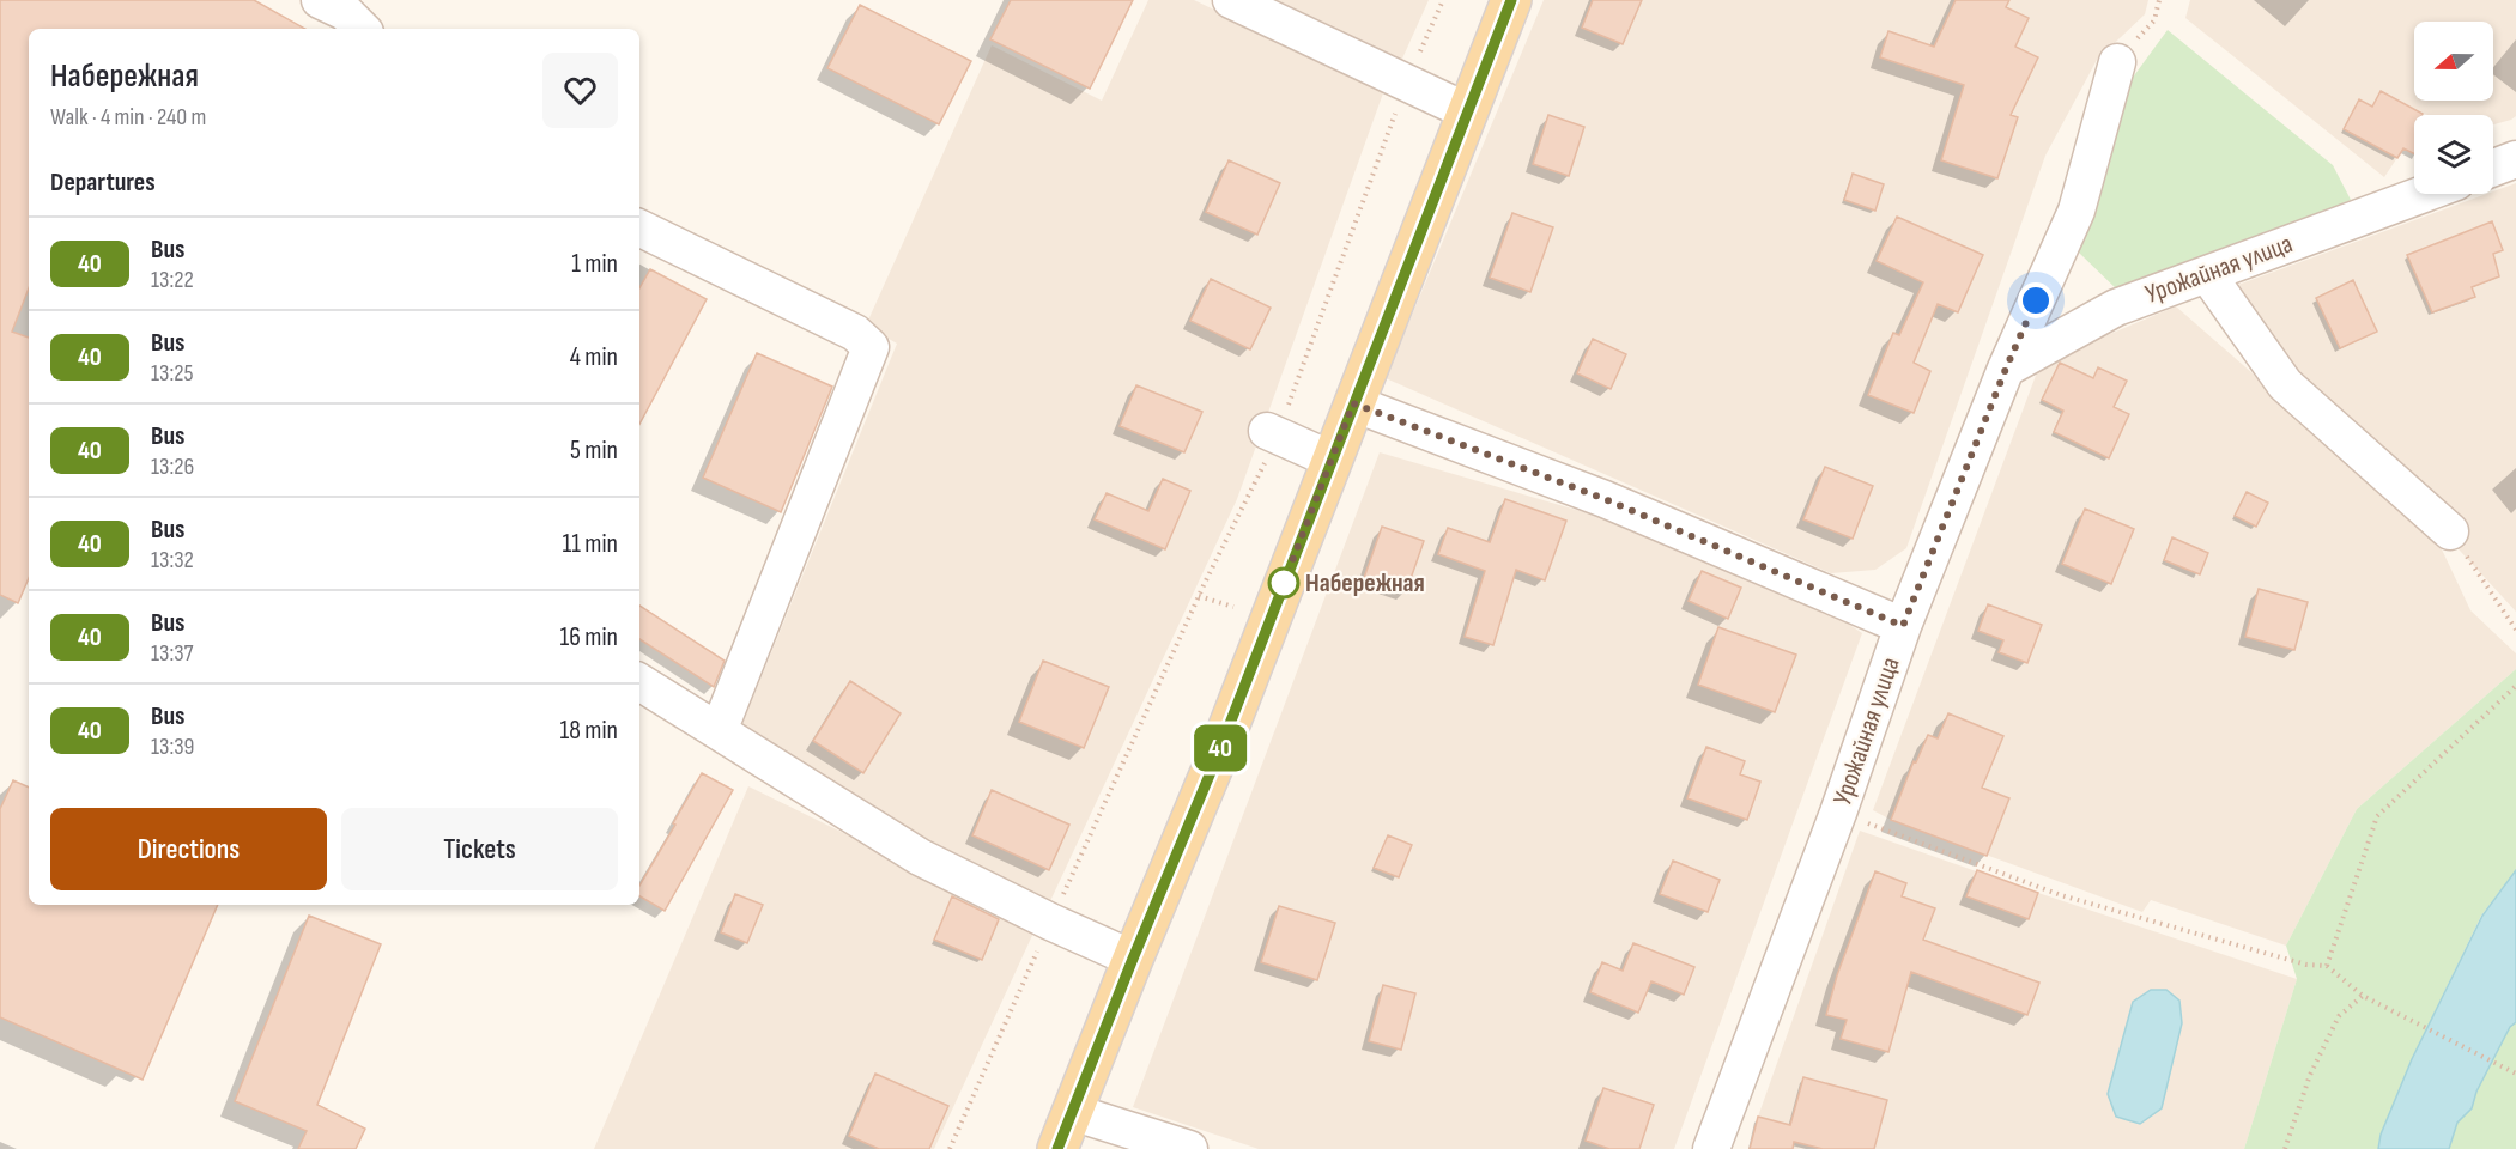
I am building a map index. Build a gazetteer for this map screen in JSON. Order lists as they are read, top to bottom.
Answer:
{
  "streets": {
    "street": ["Урожайная улица"]
  },
  "places": ["Набережная"],
  "lines": ["bus line 40"],
  "north": "left",
  "page": {
    "on_map": "40",
    "heading": [
      ["Набережная", "Walk · 4 min · 240 m"],
      "Departures"
    ],
    "list": [
      {
        "mark": "40",
        "name": "Bus",
        "note": "13:22",
        "value": "1 min"
      },
      {
        "mark": "40",
        "name": "Bus",
        "note": "13:25",
        "value": "4 min"
      },
      {
        "mark": "40",
        "name": "Bus",
        "note": "13:26",
        "value": "5 min"
      },
      {
        "mark": "40",
        "name": "Bus",
        "note": "13:32",
        "value": "11 min"
      },
      {
        "mark": "40",
        "name": "Bus",
        "note": "13:37",
        "value": "16 min"
      },
      {
        "mark": "40",
        "name": "Bus",
        "note": "13:39",
        "value": "18 min"
      }
    ],
    "buttons": ["Directions", "Tickets"]
  }
}
